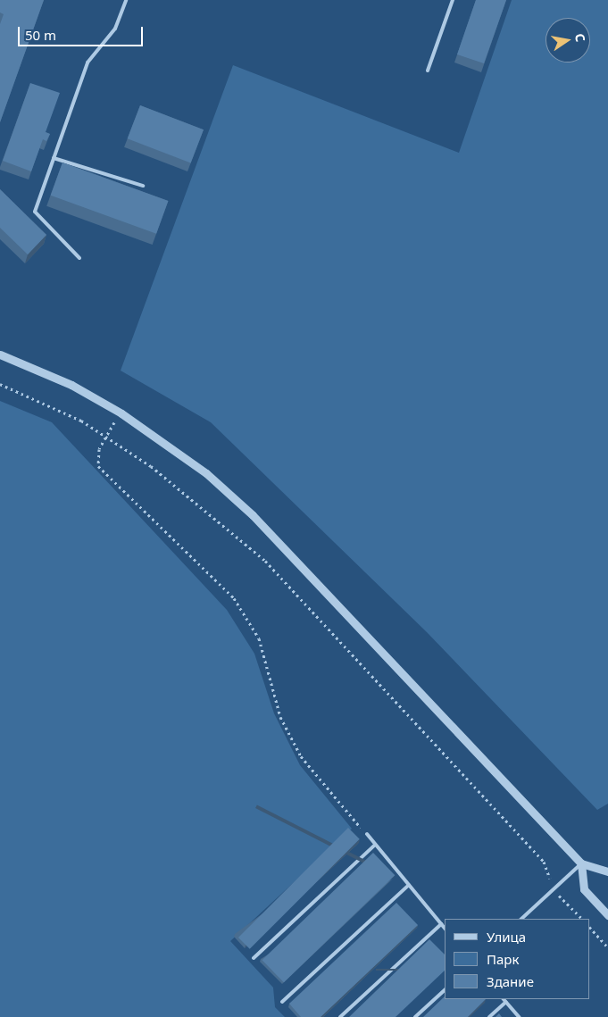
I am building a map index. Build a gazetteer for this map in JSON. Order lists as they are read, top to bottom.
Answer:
{
  "legend": ["Улица", "Парк", "Здание"],
  "scale_bar": "50 m",
  "north": "right"
}
